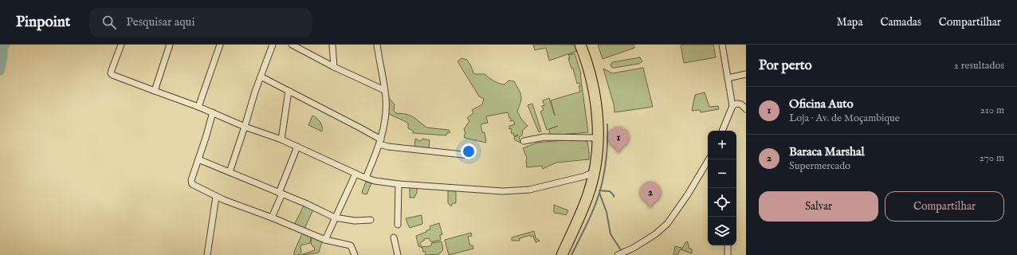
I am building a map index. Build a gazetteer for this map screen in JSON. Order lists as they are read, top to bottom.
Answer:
{
  "page": {
    "header": "Pinpoint",
    "search": "Pesquisar aqui",
    "nav": ["Mapa", "Camadas", "Compartilhar"],
    "heading": ["Por perto", "2 resultados"],
    "list": [
      {
        "mark": "1",
        "name": "Oficina Auto",
        "note": "Loja · Av. de Moçambique",
        "value": "210 m"
      },
      {
        "mark": "2",
        "name": "Baraca Marshal",
        "note": "Supermercado",
        "value": "270 m"
      }
    ],
    "pins": ["1", "2"],
    "map_buttons": ["+", "−"],
    "buttons": ["Salvar", "Compartilhar"]
  }
}
